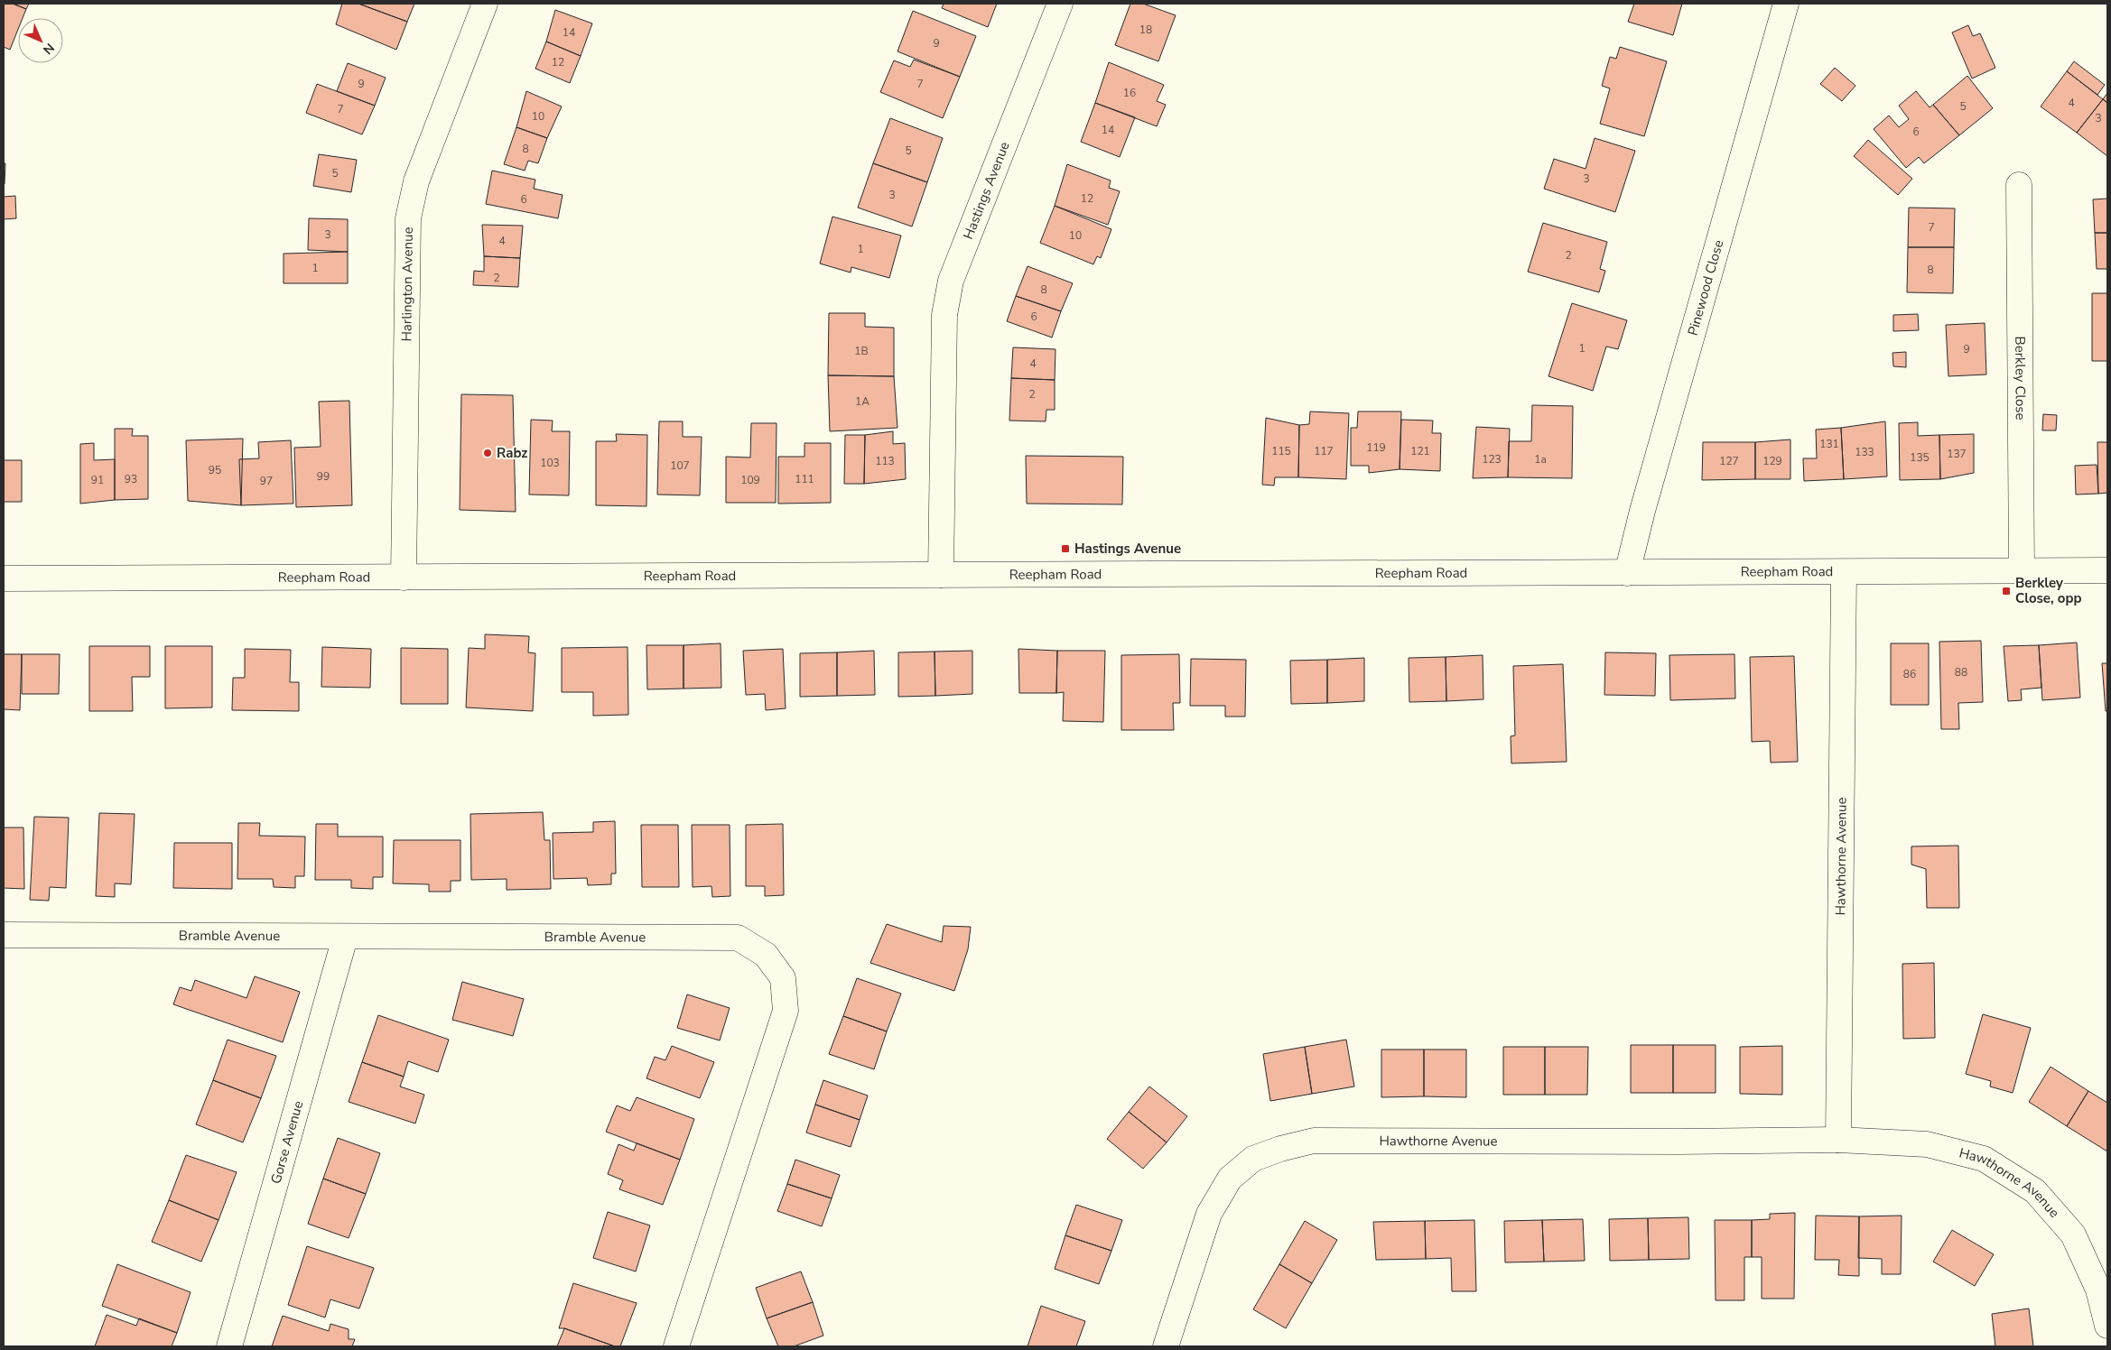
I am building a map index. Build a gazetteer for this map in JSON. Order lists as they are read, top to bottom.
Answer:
{
  "streets": {
    "street": [
      "Hastings Avenue",
      "Harlington Avenue",
      "Pinewood Close",
      "Berkley Close",
      "Reepham Road",
      "Hawthorne Avenue",
      "Bramble Avenue",
      "Gorse Avenue"
    ]
  },
  "crossings": [
    ["Hastings Avenue", "Reepham Road"],
    ["Harlington Avenue", "Reepham Road"],
    ["Pinewood Close", "Reepham Road"],
    ["Berkley Close", "Reepham Road"],
    ["Reepham Road", "Hawthorne Avenue"],
    ["Bramble Avenue", "Gorse Avenue"]
  ],
  "places": {
    "other": ["Rabz"],
    "transit": ["Hastings Avenue", "Berkley Close, opp"]
  },
  "house_numbers": [
    "18",
    "14",
    "9",
    "12",
    "9",
    "7",
    "16",
    "4",
    "5",
    "7",
    "10",
    "3",
    "14",
    "6",
    "8",
    "5",
    "5",
    "3",
    "3",
    "12",
    "6",
    "7",
    "3",
    "10",
    "4",
    "1",
    "2",
    "1",
    "8",
    "2",
    "8",
    "6",
    "1",
    "9",
    "1B",
    "4",
    "2",
    "1A",
    "131",
    "119",
    "115",
    "117",
    "121",
    "133",
    "137",
    "135",
    "123",
    "1a",
    "113",
    "127",
    "129",
    "103",
    "107",
    "95",
    "99",
    "93",
    "111",
    "91",
    "109",
    "97",
    "88",
    "86"
  ],
  "north": "bottom right"
}
